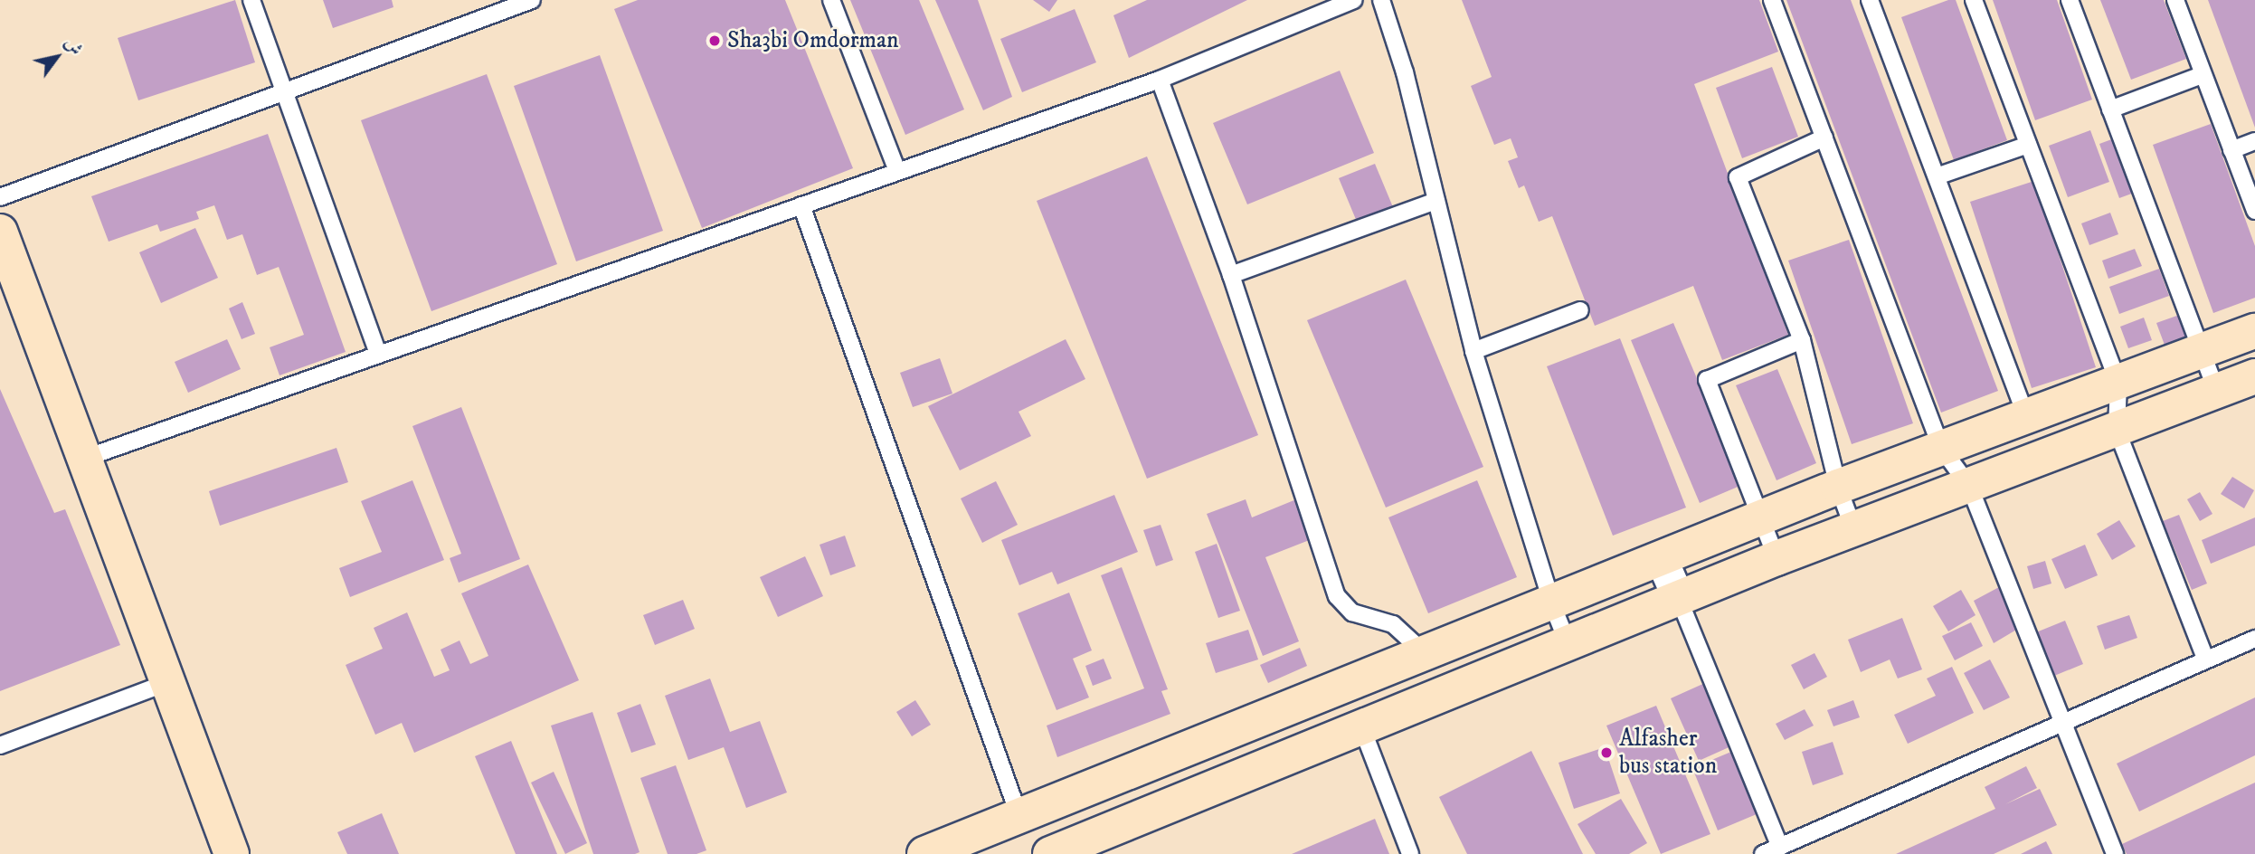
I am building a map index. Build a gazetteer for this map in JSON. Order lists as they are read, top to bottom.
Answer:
{
  "places": ["Sha3bi Omdorman", "Alfasher bus station"],
  "north": "top right"
}
